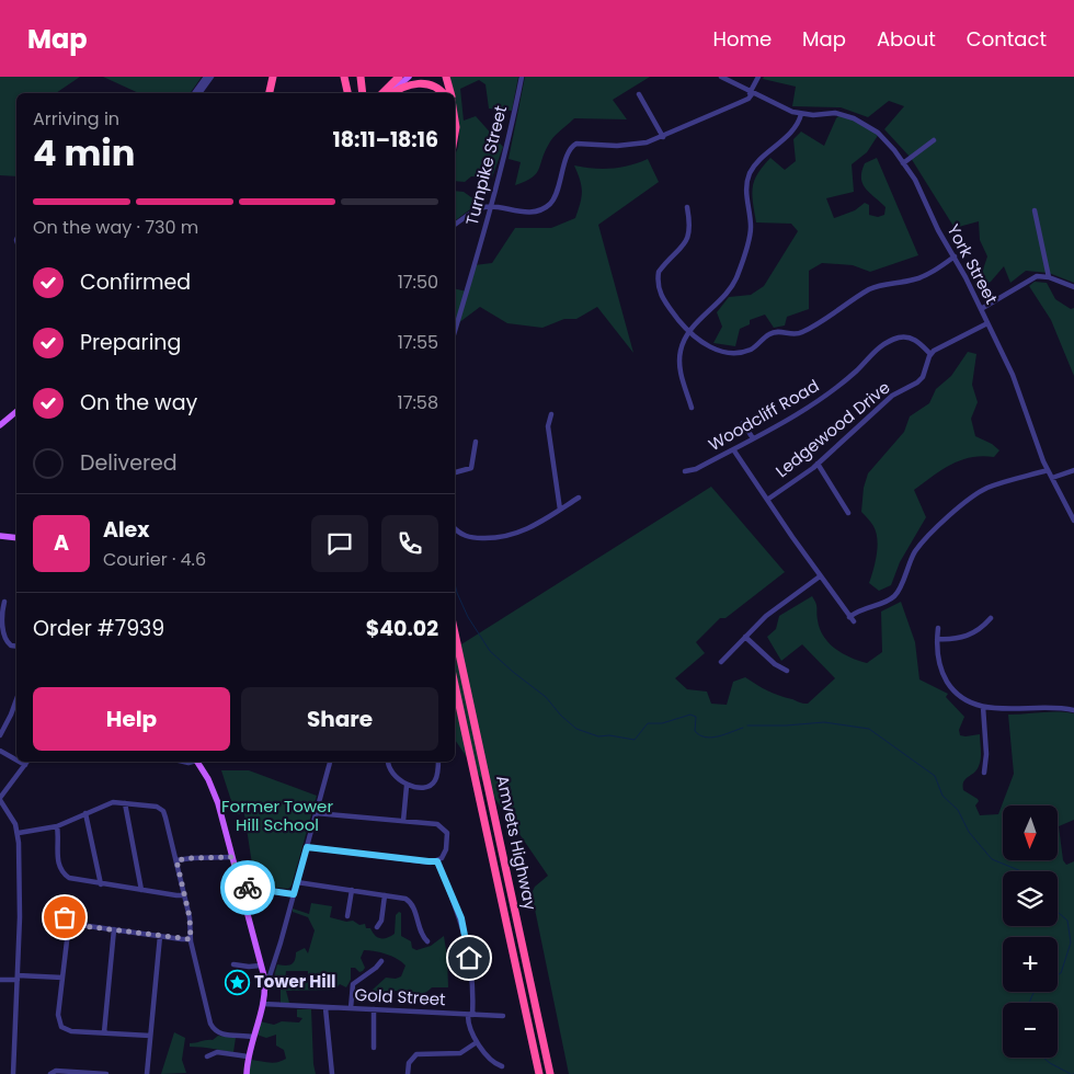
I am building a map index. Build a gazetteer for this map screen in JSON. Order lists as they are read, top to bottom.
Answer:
{
  "streets": {
    "highway": ["Amvets Highway"],
    "street": [
      "Turnpike Street",
      "York Street",
      "Woodcliff Road",
      "Ledgewood Drive",
      "Gold Street"
    ]
  },
  "crossings": [
    ["Woodcliff Road", "Ledgewood Drive"]
  ],
  "parks": ["Former Tower Hill School"],
  "places": {
    "place": ["Tower Hill"]
  },
  "north": "bottom",
  "page": {
    "header": "Map",
    "nav": [
      "Home",
      "Map",
      "About",
      "Contact"
    ],
    "heading": ["4 min", "Arriving in", "18:11–18:16"],
    "panel": [
      "Alex",
      "Courier · 4.6",
      "Order #7939",
      "$40.02"
    ],
    "bar": "On the way · 730 m",
    "list": [
      ["Confirmed", "17:50"],
      ["Preparing", "17:55"],
      ["On the way", "17:58"],
      "Delivered"
    ],
    "round": "A",
    "buttons": ["Help", "Share"],
    "map_buttons": ["+", "−"]
  }
}
